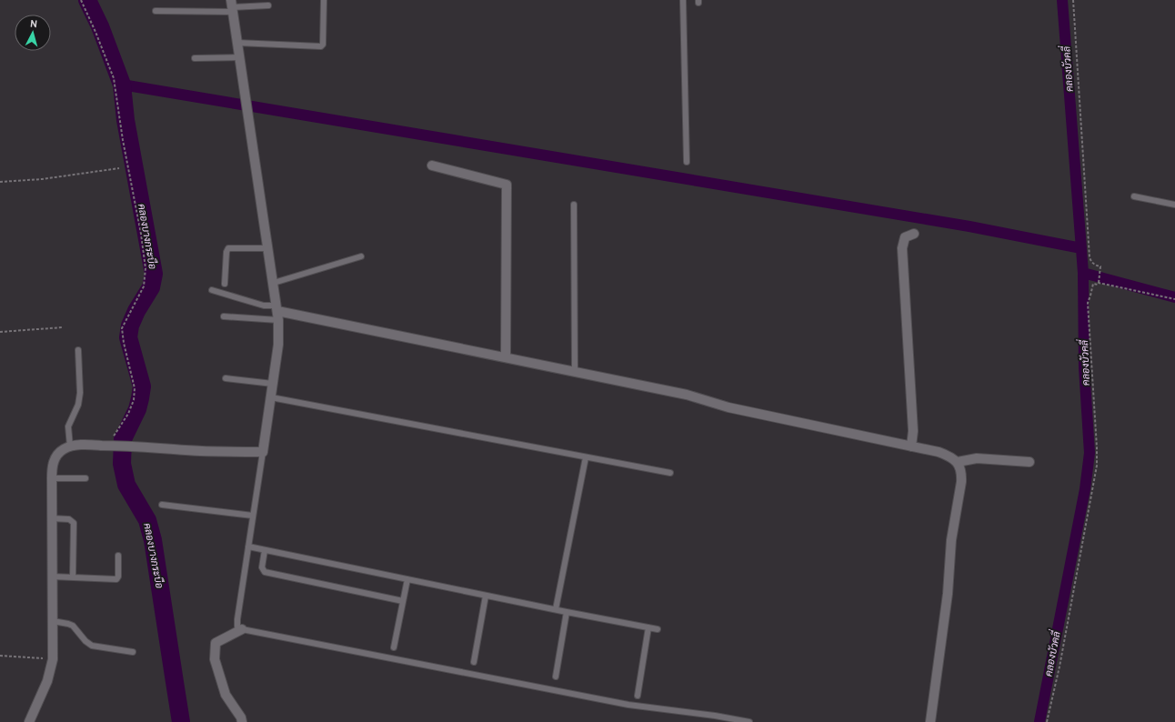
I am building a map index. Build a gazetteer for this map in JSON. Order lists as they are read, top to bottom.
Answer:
{
  "water": ["คลองบัวคลี่", "คลองบางกระบือ"],
  "north": "top"
}
